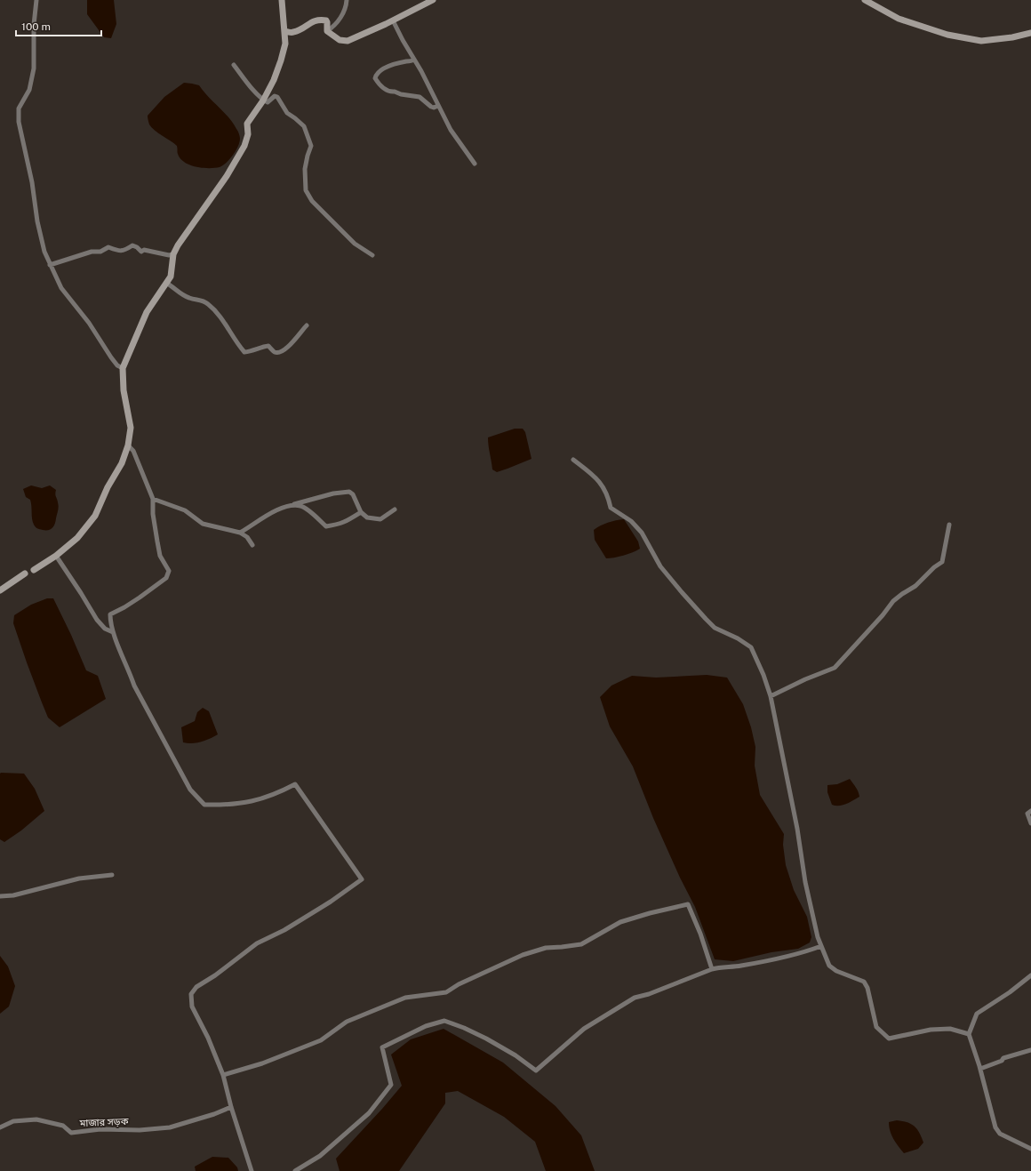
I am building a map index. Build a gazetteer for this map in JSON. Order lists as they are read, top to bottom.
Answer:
{
  "streets": {
    "street": ["মাজার সড়ক"]
  },
  "scale_bar": "100 m"
}
